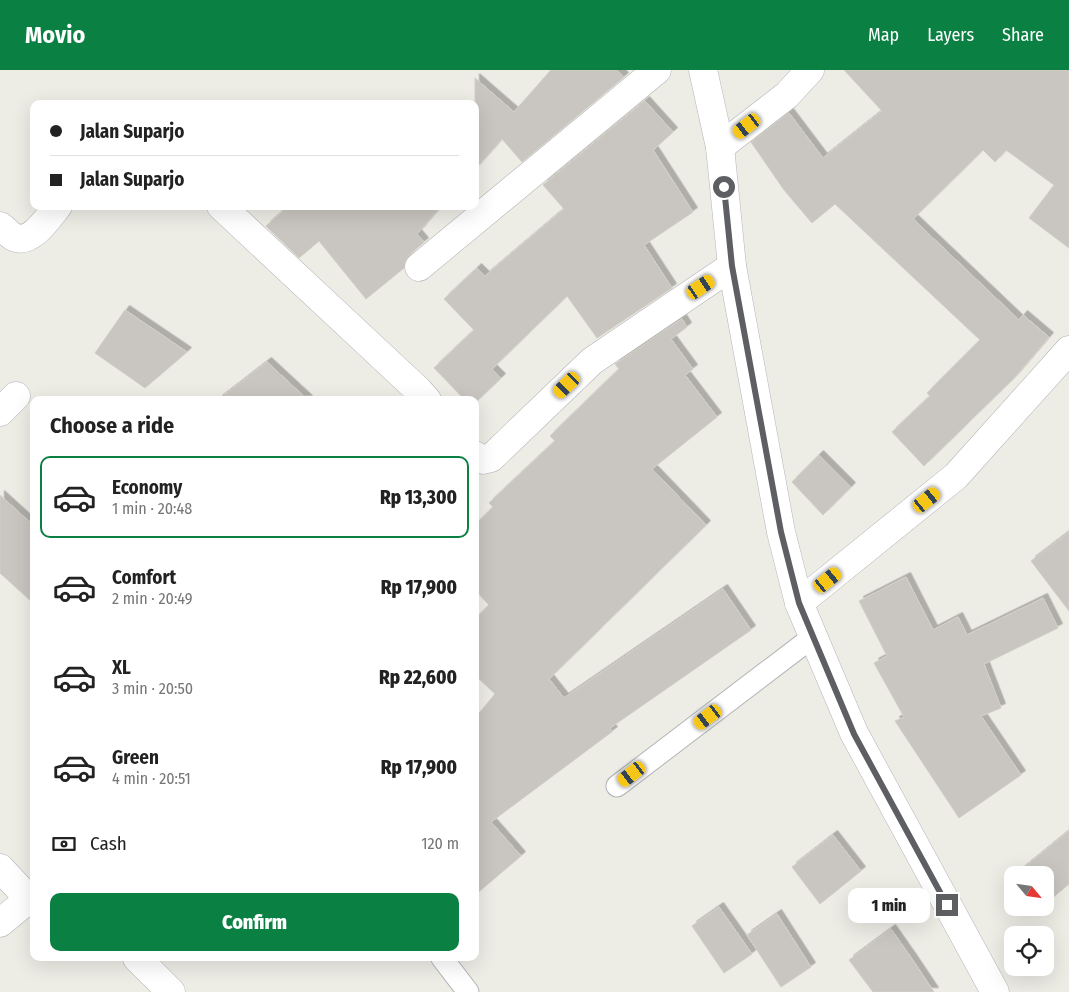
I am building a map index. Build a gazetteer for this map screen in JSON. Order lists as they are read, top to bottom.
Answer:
{
  "north": "bottom right",
  "page": {
    "header": "Movio",
    "nav": ["Map", "Layers", "Share"],
    "banner": ["Jalan Suparjo", "Jalan Suparjo"],
    "heading": "Choose a ride",
    "list": [
      {
        "name": "Economy",
        "note": "1 min · 20:48",
        "value": "Rp 13,300"
      },
      {
        "name": "Comfort",
        "note": "2 min · 20:49",
        "value": "Rp 17,900"
      },
      {
        "name": "XL",
        "note": "3 min · 20:50",
        "value": "Rp 22,600"
      },
      {
        "name": "Green",
        "note": "4 min · 20:51",
        "value": "Rp 17,900"
      }
    ],
    "pay": ["Cash", "120 m"],
    "buttons": "Confirm",
    "bubble": "1 min"
  }
}
